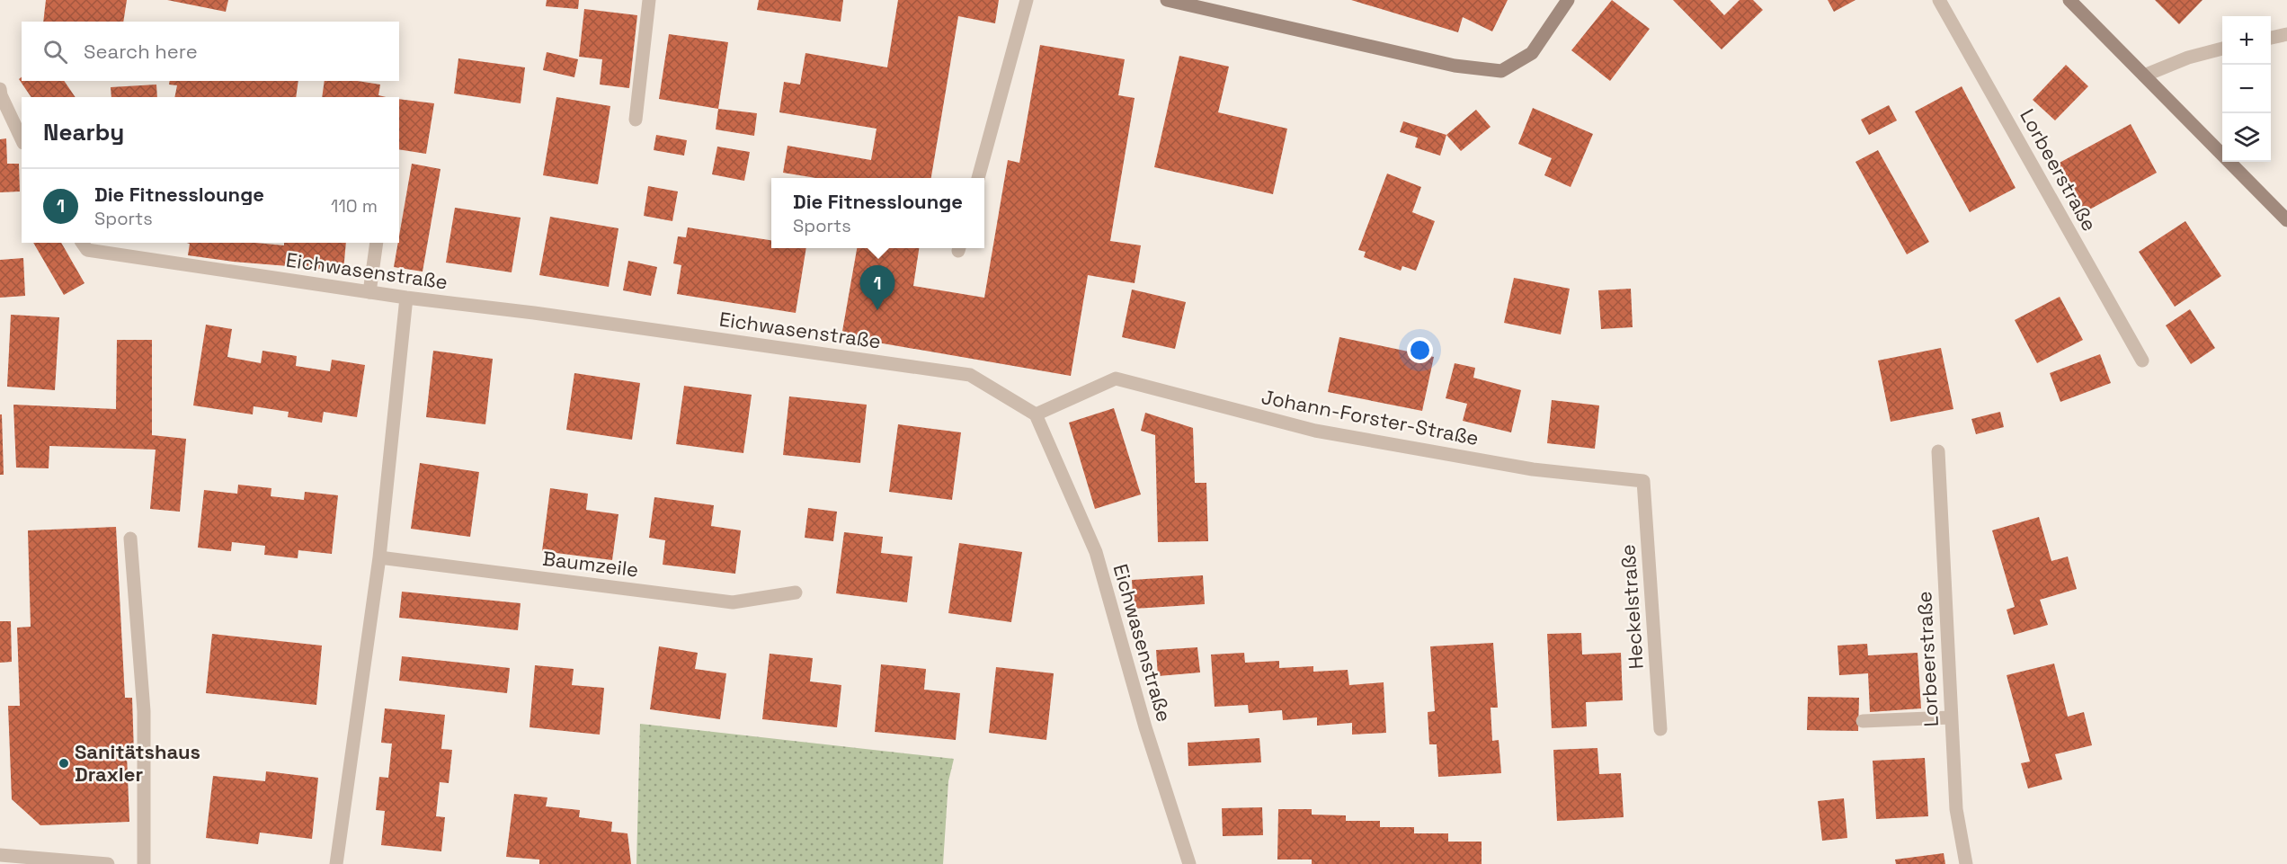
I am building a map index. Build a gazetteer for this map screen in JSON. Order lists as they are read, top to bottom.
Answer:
{
  "streets": {
    "street": [
      "Lorbeerstraße",
      "Eichwasenstraße",
      "Johann-Forster-Straße",
      "Baumzeile",
      "Heckelstraße"
    ]
  },
  "crossings": [
    ["Eichwasenstraße", "Johann-Forster-Straße"],
    ["Johann-Forster-Straße", "Heckelstraße"]
  ],
  "places": ["Sanitätshaus Draxler"],
  "page": {
    "map_buttons": ["+", "−"],
    "search": "Search here",
    "heading": "Nearby",
    "list": [
      {
        "mark": "1",
        "name": "Die Fitnesslounge",
        "note": "Sports",
        "value": "110 m"
      }
    ],
    "popup": ["Die Fitnesslounge", "Sports"],
    "pins": "1"
  }
}
